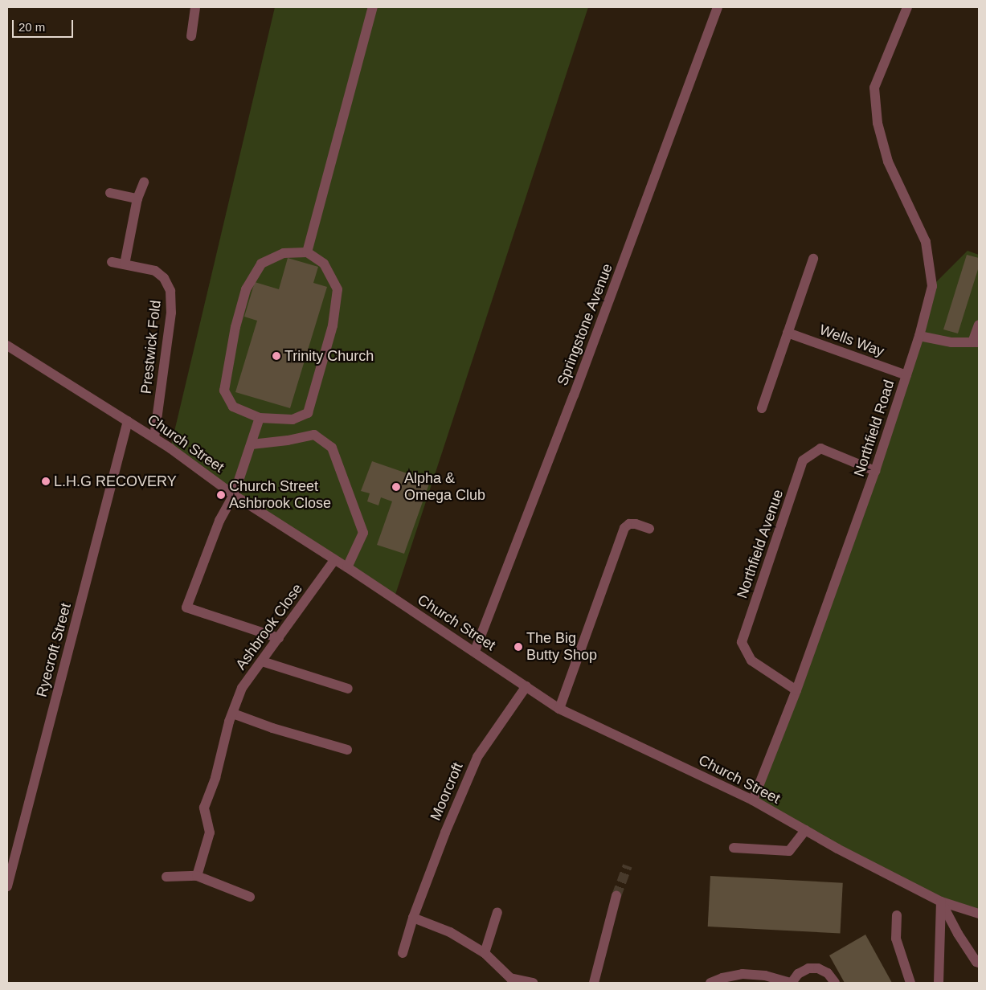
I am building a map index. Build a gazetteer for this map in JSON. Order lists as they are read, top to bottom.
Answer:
{
  "streets": {
    "street": [
      "Springstone Avenue",
      "Wells Way",
      "Prestwick Fold",
      "Northfield Road",
      "Church Street",
      "Northfield Avenue",
      "Ashbrook Close",
      "Ryecroft Street",
      "Moorcroft"
    ]
  },
  "crossings": [
    ["Springstone Avenue", "Church Street"],
    ["Wells Way", "Northfield Road"],
    ["Prestwick Fold", "Church Street"],
    ["Northfield Road", "Church Street"],
    ["Northfield Road", "Northfield Avenue"],
    ["Church Street", "Ashbrook Close"],
    ["Church Street", "Ryecroft Street"],
    ["Church Street", "Moorcroft"]
  ],
  "places": [
    "Trinity Church",
    "L.H.G RECOVERY",
    "Alpha & Omega Club",
    "Church Street Ashbrook Close",
    "The Big Butty Shop"
  ],
  "scale_bar": "20 m"
}
